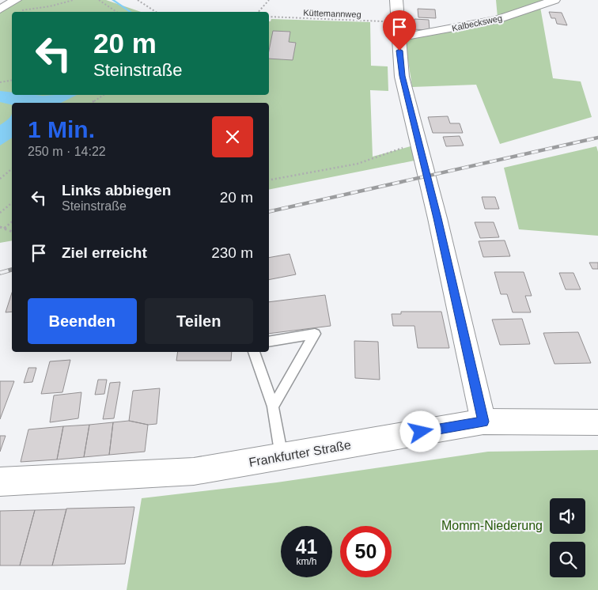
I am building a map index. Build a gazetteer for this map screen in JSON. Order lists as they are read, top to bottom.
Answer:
{
  "streets": {
    "street": ["Kalbecksweg", "Frankfurter Straße"],
    "path": ["Küttemannweg"]
  },
  "parks": ["Momm-Niederung"],
  "page": {
    "turn": ["20 m", "Steinstraße"],
    "heading": ["1 Min.", "250 m · 14:22"],
    "list": [
      {
        "name": "Links abbiegen",
        "note": "Steinstraße",
        "value": "20 m"
      },
      {
        "name": "Ziel erreicht",
        "value": "230 m"
      }
    ],
    "buttons": ["Beenden", "Teilen"],
    "speed": "41 km/h",
    "limit": "50"
  }
}
